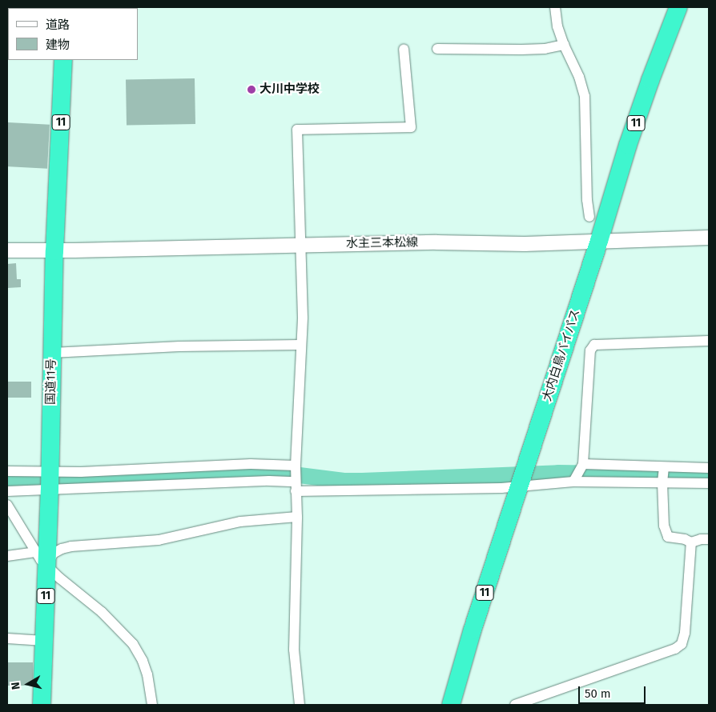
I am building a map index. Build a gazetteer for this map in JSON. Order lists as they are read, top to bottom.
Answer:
{
  "streets": {
    "highway": ["11", "大内白鳥バイパス", "国道11号"],
    "main road": ["水主三本松線"]
  },
  "crossings": [
    ["水主三本松線", "大内白鳥バイパス"],
    ["水主三本松線", "国道11号"]
  ],
  "places": ["大川中学校"],
  "legend": ["道路", "建物"],
  "scale_bar": "50 m",
  "north": "left"
}
